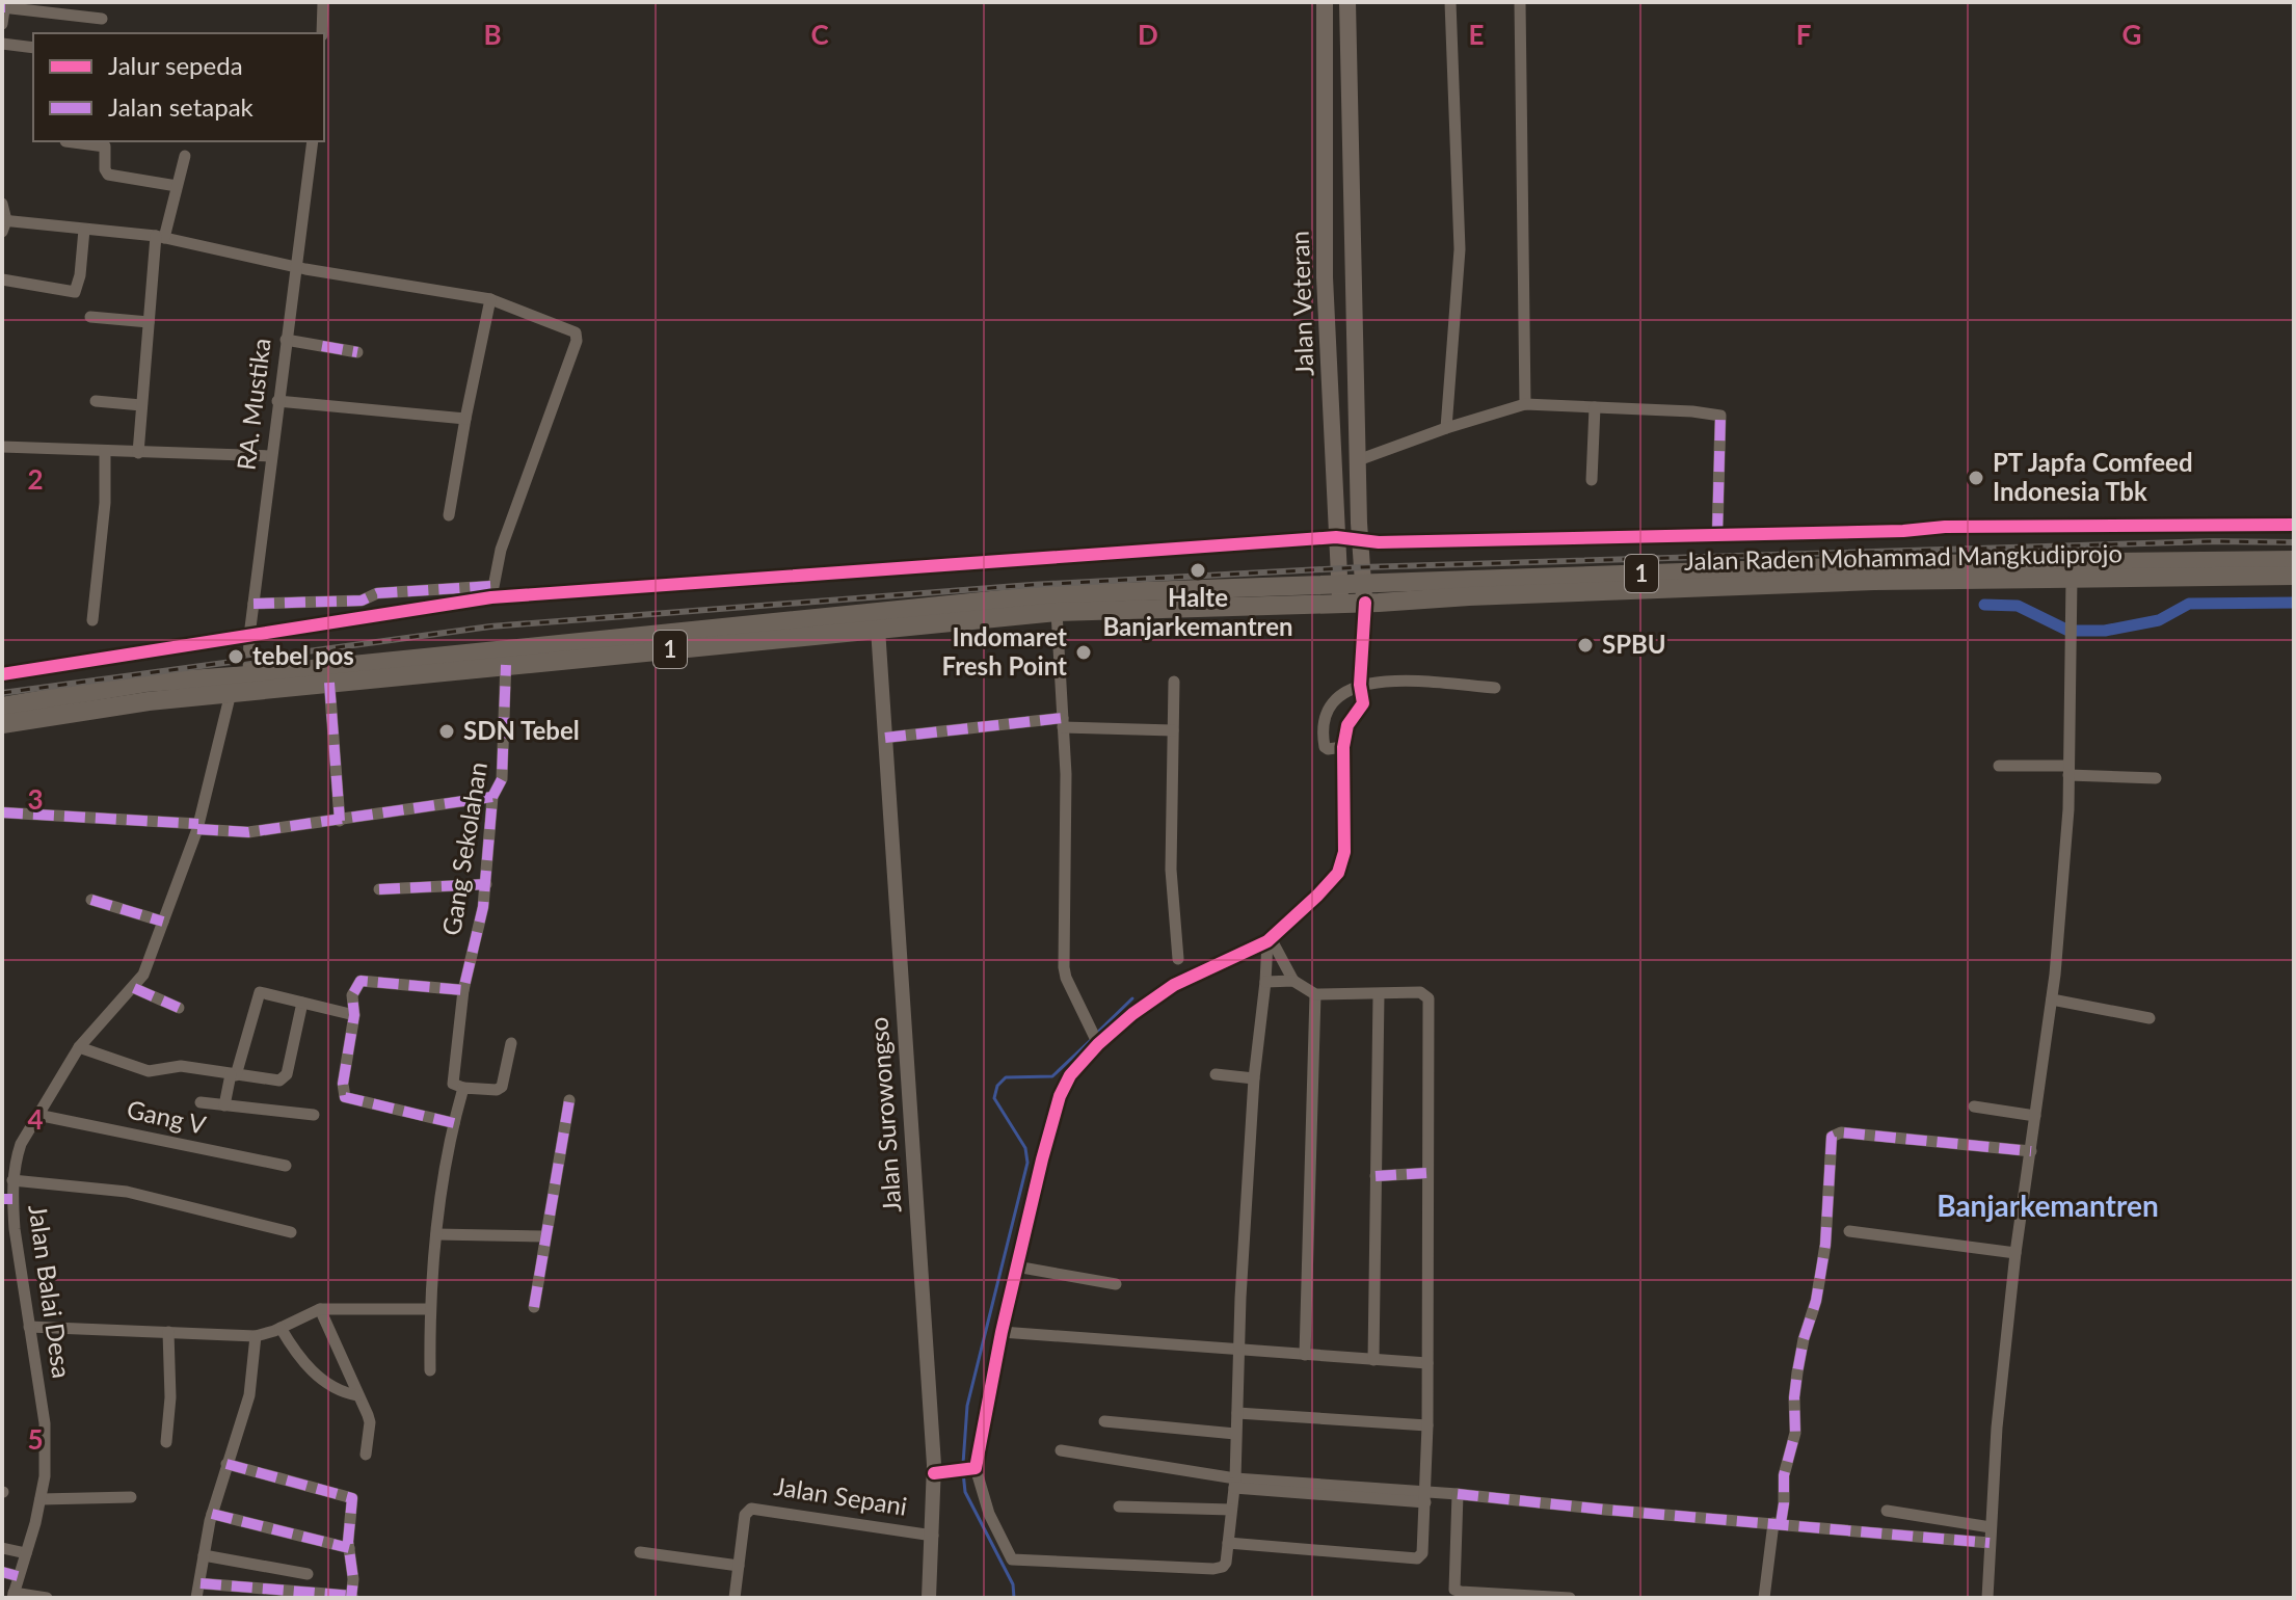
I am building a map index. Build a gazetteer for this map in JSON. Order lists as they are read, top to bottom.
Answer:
{
  "streets": {
    "highway": ["Jalan Raden Mohammad Mangkudiprojo", "1"],
    "main road": ["Jalan Veteran"],
    "street": [
      "RA. Mustika",
      "Gang Sekolahan",
      "Jalan Surowongso",
      "Gang V",
      "Jalan Balai Desa",
      "Jalan Sepani"
    ]
  },
  "crossings": [
    ["Jalan Veteran", "Jalan Raden Mohammad Mangkudiprojo"],
    ["Jalan Veteran", "1"],
    ["RA. Mustika", "1"],
    ["Jalan Raden Mohammad Mangkudiprojo", "1"],
    ["1", "Gang Sekolahan"],
    ["1", "Jalan Surowongso"],
    ["1", "Jalan Balai Desa"],
    ["Jalan Surowongso", "Jalan Sepani"],
    ["Gang V", "Jalan Balai Desa"]
  ],
  "districts": ["Banjarkemantren"],
  "places": [
    "PT Japfa Comfeed Indonesia Tbk",
    "Halte Banjarkemantren",
    "SPBU",
    "Indomaret Fresh Point",
    "tebel pos",
    "SDN Tebel"
  ],
  "legend": ["Jalur sepeda", "Jalan setapak"],
  "grid": {
    "columns": [
      "B",
      "C",
      "D",
      "E",
      "F",
      "G"
    ],
    "rows": [
      "2",
      "3",
      "4",
      "5"
    ]
  }
}
